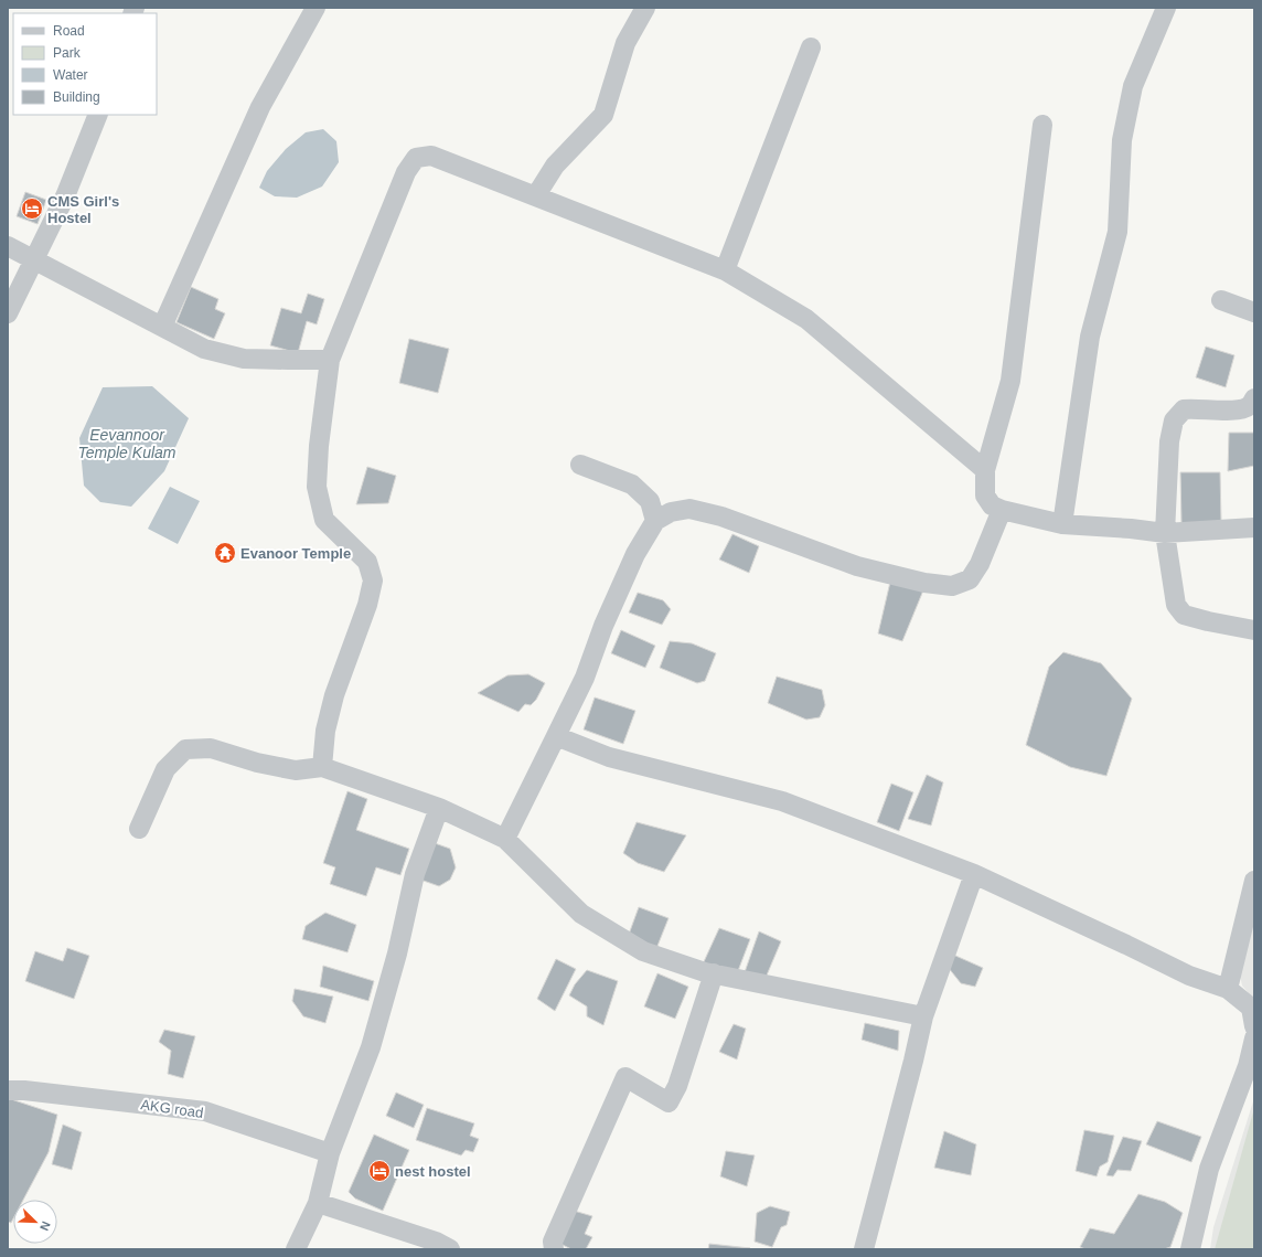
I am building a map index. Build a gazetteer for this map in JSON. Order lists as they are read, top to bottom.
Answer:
{
  "streets": {
    "street": ["AKG road"]
  },
  "water": ["Eevannoor Temple Kulam"],
  "places": {
    "hotel": ["CMS Girl's Hostel", "nest hostel"],
    "temple": ["Evanoor Temple"]
  },
  "legend": [
    "Road",
    "Park",
    "Water",
    "Building"
  ],
  "north": "bottom right"
}
